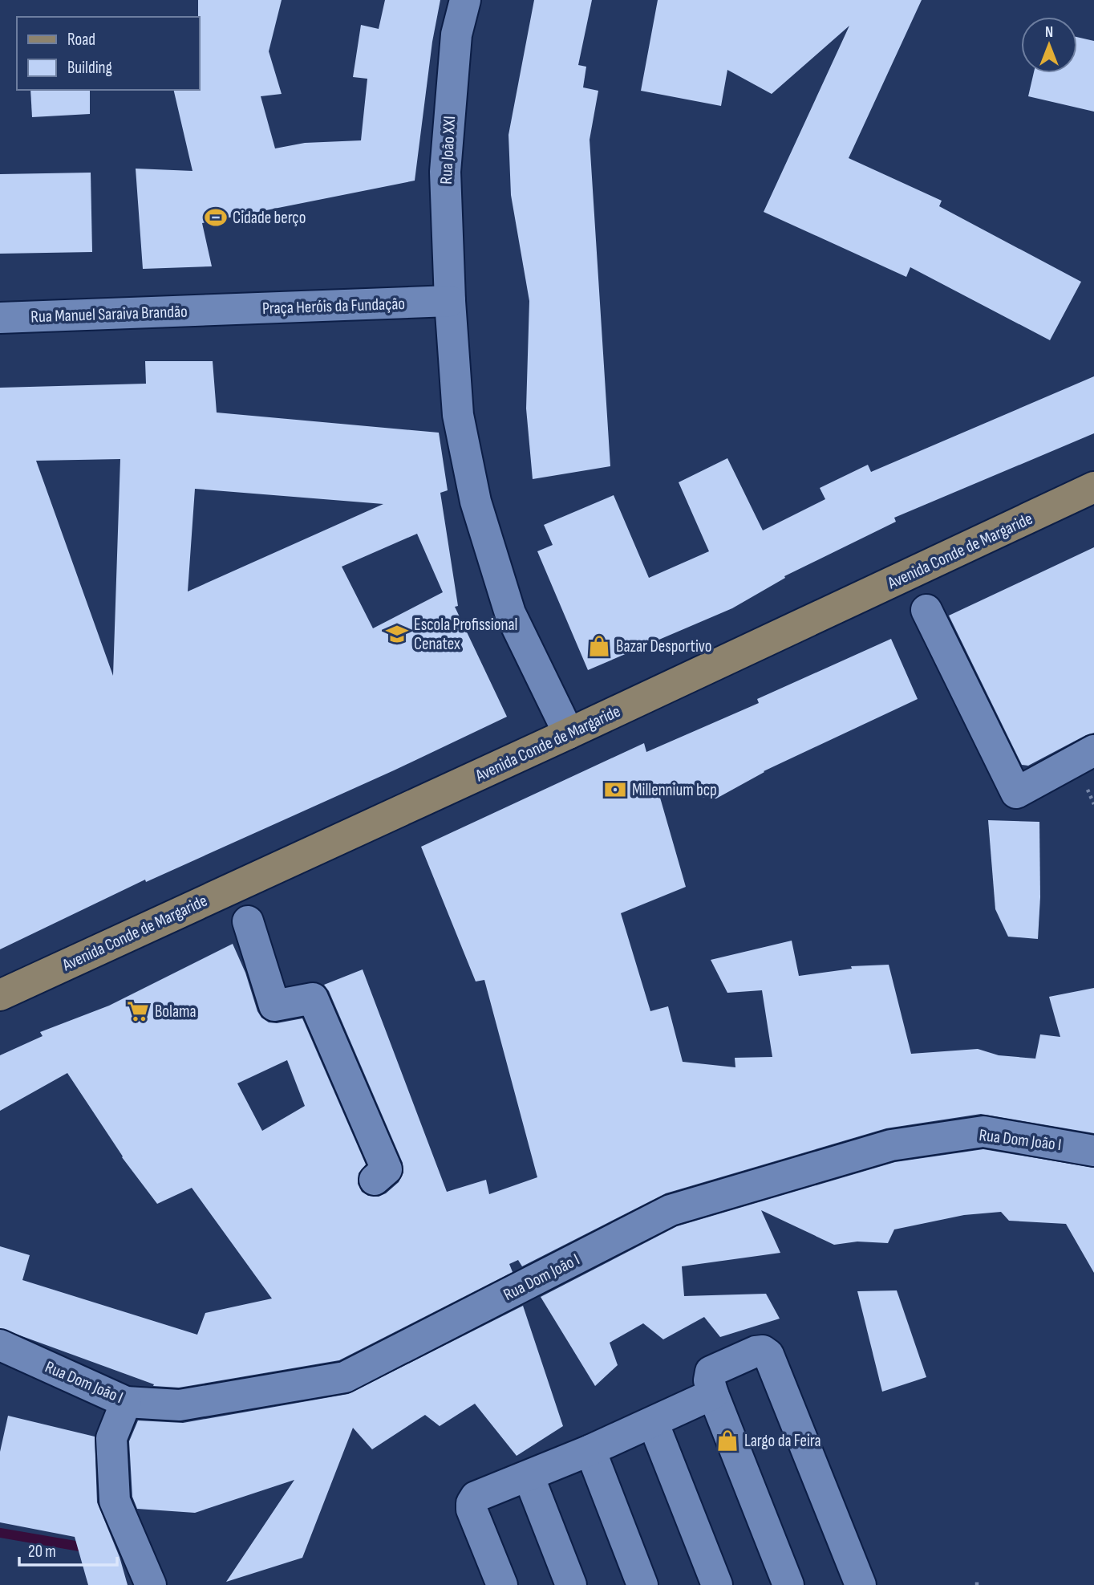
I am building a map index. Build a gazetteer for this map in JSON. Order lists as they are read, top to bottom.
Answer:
{
  "streets": {
    "main road": ["Avenida Conde de Margaride"],
    "street": [
      "Rua João XXI",
      "Praça Heróis da Fundação",
      "Rua Manuel Saraiva Brandão",
      "Rua Dom João I"
    ]
  },
  "crossings": [
    ["Rua João XXI", "Praça Heróis da Fundação"],
    ["Rua João XXI", "Avenida Conde de Margaride"],
    ["Praça Heróis da Fundação", "Rua Manuel Saraiva Brandão"]
  ],
  "places": {
    "sports": ["Cidade berço"],
    "school or university": ["Escola Profissional Cenatex"],
    "shop": ["Bazar Desportivo", "Largo da Feira"],
    "bank": ["Millennium bcp"],
    "supermarket": ["Bolama"]
  },
  "legend": ["Road", "Building"],
  "scale_bar": "20 m",
  "north": "top"
}
